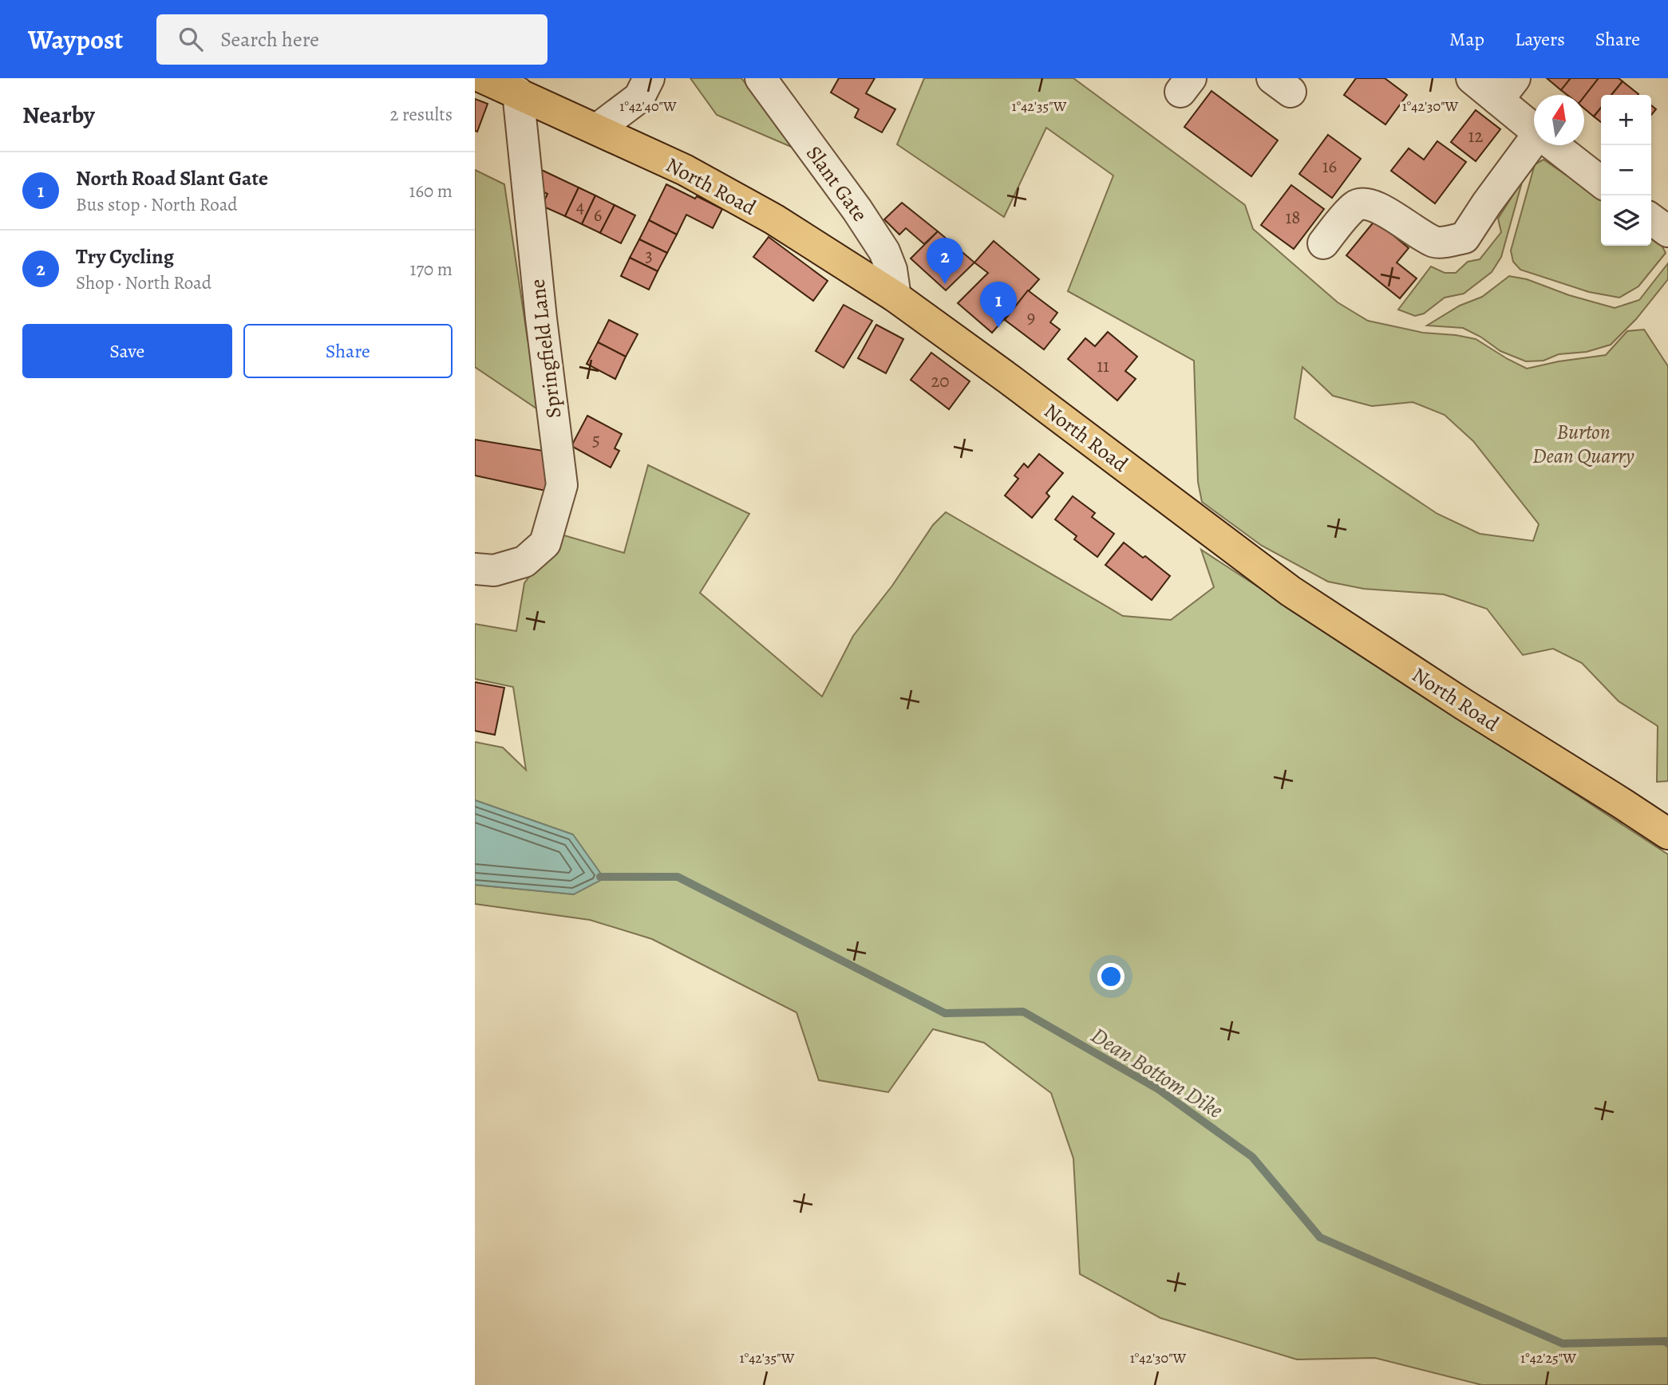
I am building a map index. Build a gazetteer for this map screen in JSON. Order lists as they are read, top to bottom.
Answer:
{
  "streets": {
    "main road": ["North Road"],
    "street": ["Slant Gate", "Springfield Lane"]
  },
  "crossings": [
    ["Slant Gate", "North Road"],
    ["North Road", "Springfield Lane"]
  ],
  "water": ["Dean Bottom Dike"],
  "parks": ["Burton Dean Quarry"],
  "house_numbers": [
    "12",
    "16",
    "4",
    "6",
    "18",
    "3",
    "9",
    "11",
    "20",
    "5"
  ],
  "north": "top",
  "page": {
    "header": "Waypost",
    "search": "Search here",
    "nav": ["Map", "Layers", "Share"],
    "heading": ["Nearby", "2 results"],
    "map_buttons": ["+", "−"],
    "list": [
      {
        "mark": "1",
        "name": "North Road Slant Gate",
        "note": "Bus stop · North Road",
        "value": "160 m"
      },
      {
        "mark": "2",
        "name": "Try Cycling",
        "note": "Shop · North Road",
        "value": "170 m"
      }
    ],
    "pins": ["2", "1"],
    "buttons": ["Save", "Share"]
  },
  "coordinates": [
    "1°42'40\"W",
    "1°42'35\"W",
    "1°42'30\"W",
    "1°42'25\"W"
  ]
}
